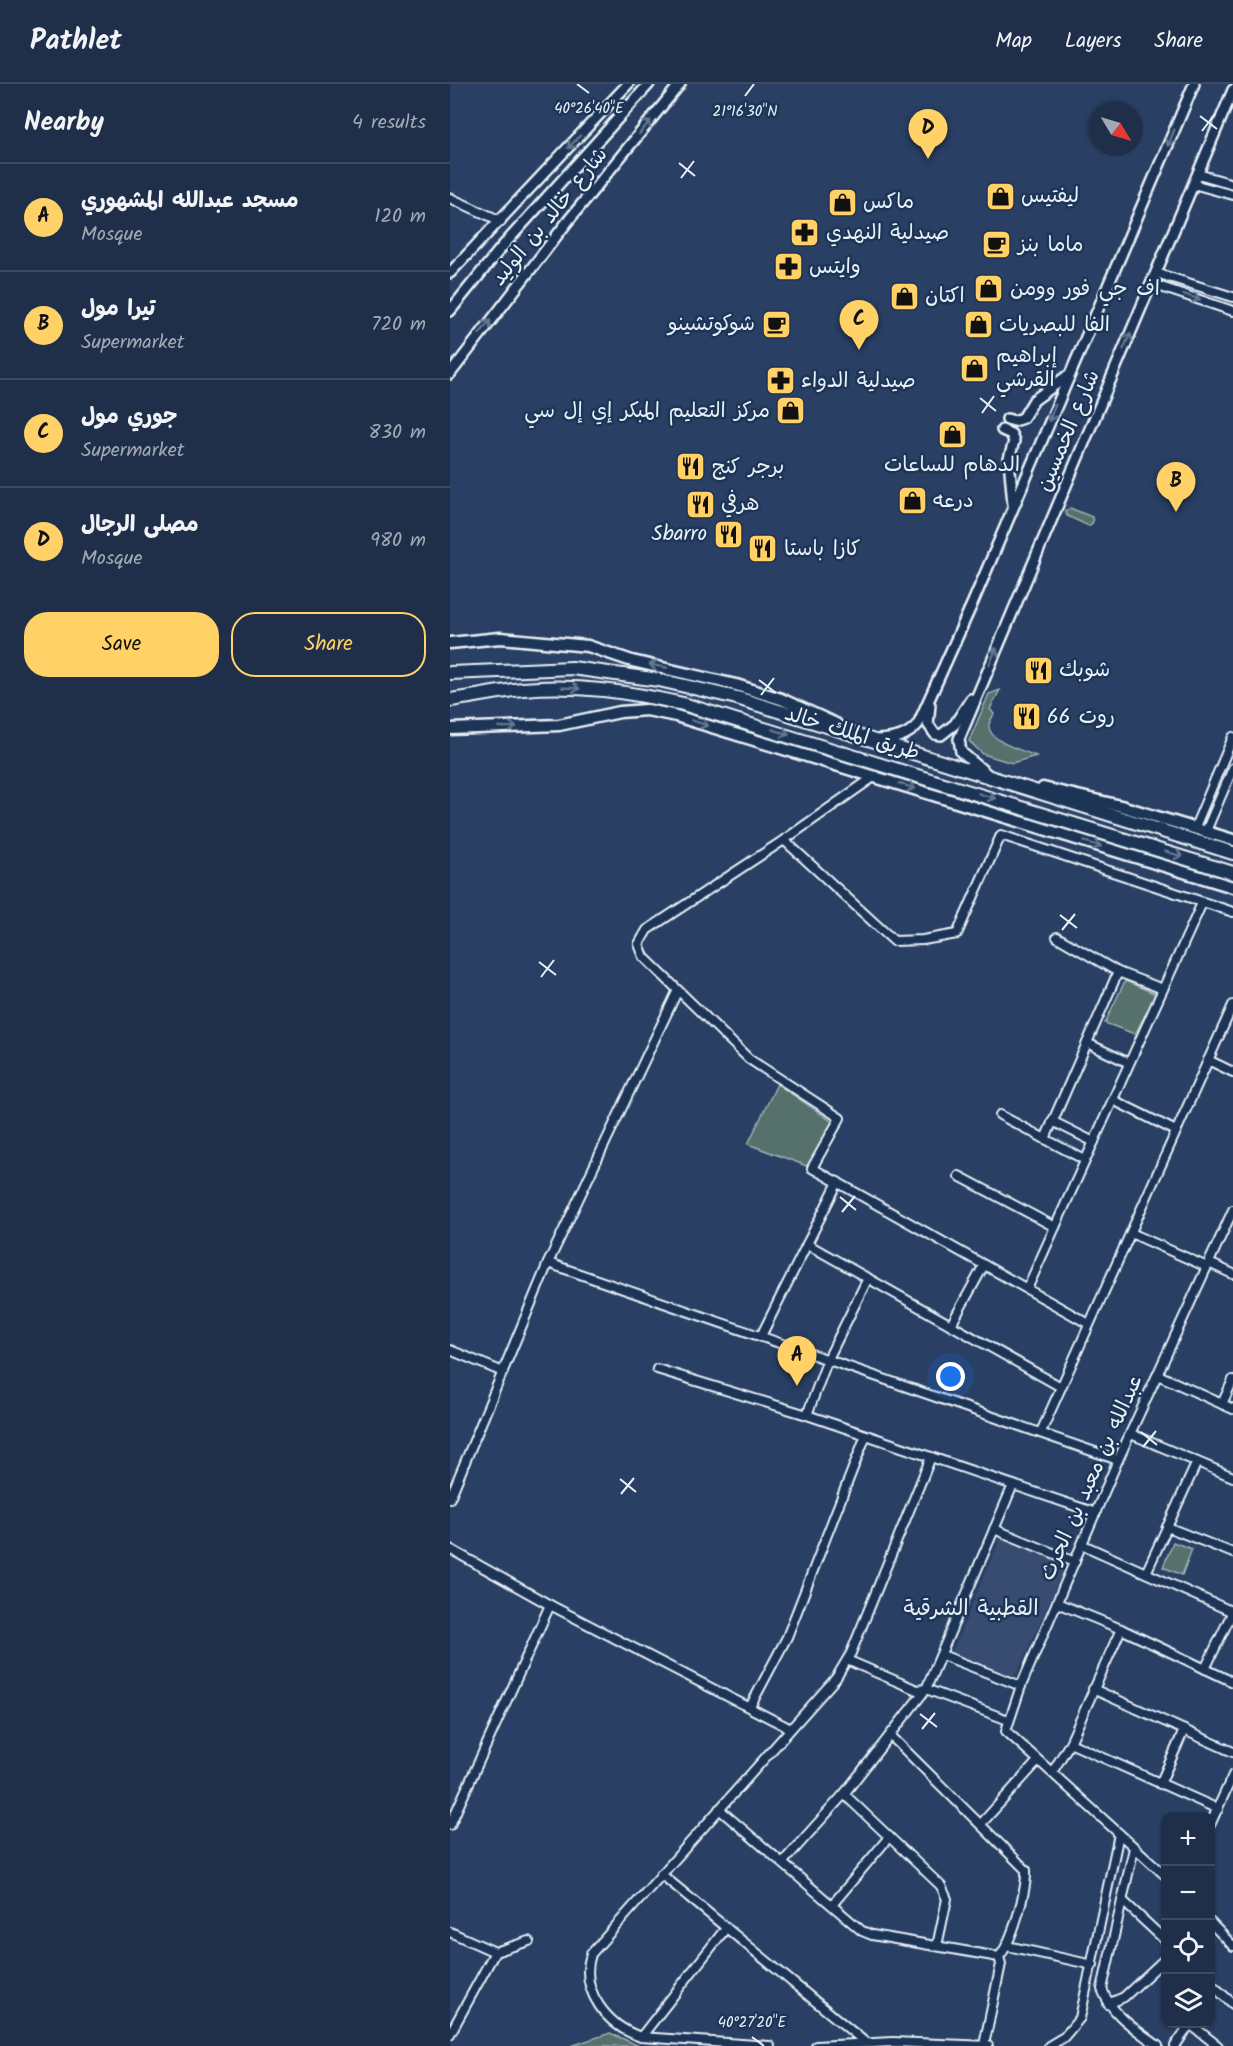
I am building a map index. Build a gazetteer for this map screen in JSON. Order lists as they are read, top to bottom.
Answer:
{
  "streets": {
    "main road": ["طريق الملك خالد"],
    "street": ["شارع خالد بن الوليد", "شارع الخمسين", "عبدالله بن معبد بن الحرث"]
  },
  "crossings": [
    ["شارع الخمسين", "طريق الملك خالد"]
  ],
  "districts": ["القطبية الشرقية"],
  "places": {
    "shop": [
      "ليفتيس",
      "ماكس",
      "اف جي فور وومن",
      "اكتان",
      "الفا للبصريات",
      "إبراهيم القرشي",
      "مركز التعليم المبكر إي إل سي",
      "الدهام للساعات",
      "درعه"
    ],
    "pharmacy": ["صيدلية النهدي", "وايتس", "صيدلية الدواء"],
    "cafe": ["ماما بنز", "شوكوتشينو"],
    "restaurant": [
      "برجر كنج",
      "هرفي",
      "Sbarro",
      "كازا باستا",
      "شوبك",
      "روت 66"
    ]
  },
  "north": "bottom right",
  "page": {
    "header": "Pathlet",
    "nav": ["Map", "Layers", "Share"],
    "heading": ["Nearby", "4 results"],
    "pins": [
      "D",
      "C",
      "B",
      "A"
    ],
    "list": [
      {
        "mark": "A",
        "name": "مسجد عبدالله المشهوري",
        "note": "Mosque",
        "value": "120 m"
      },
      {
        "mark": "B",
        "name": "تيرا مول",
        "note": "Supermarket",
        "value": "720 m"
      },
      {
        "mark": "C",
        "name": "جوري مول",
        "note": "Supermarket",
        "value": "830 m"
      },
      {
        "mark": "D",
        "name": "مصلى الرجال",
        "note": "Mosque",
        "value": "980 m"
      }
    ],
    "buttons": ["Save", "Share"],
    "map_buttons": ["+", "−"]
  },
  "coordinates": ["40°26'40\"E", "21°16'30\"N", "40°27'20\"E"]
}
